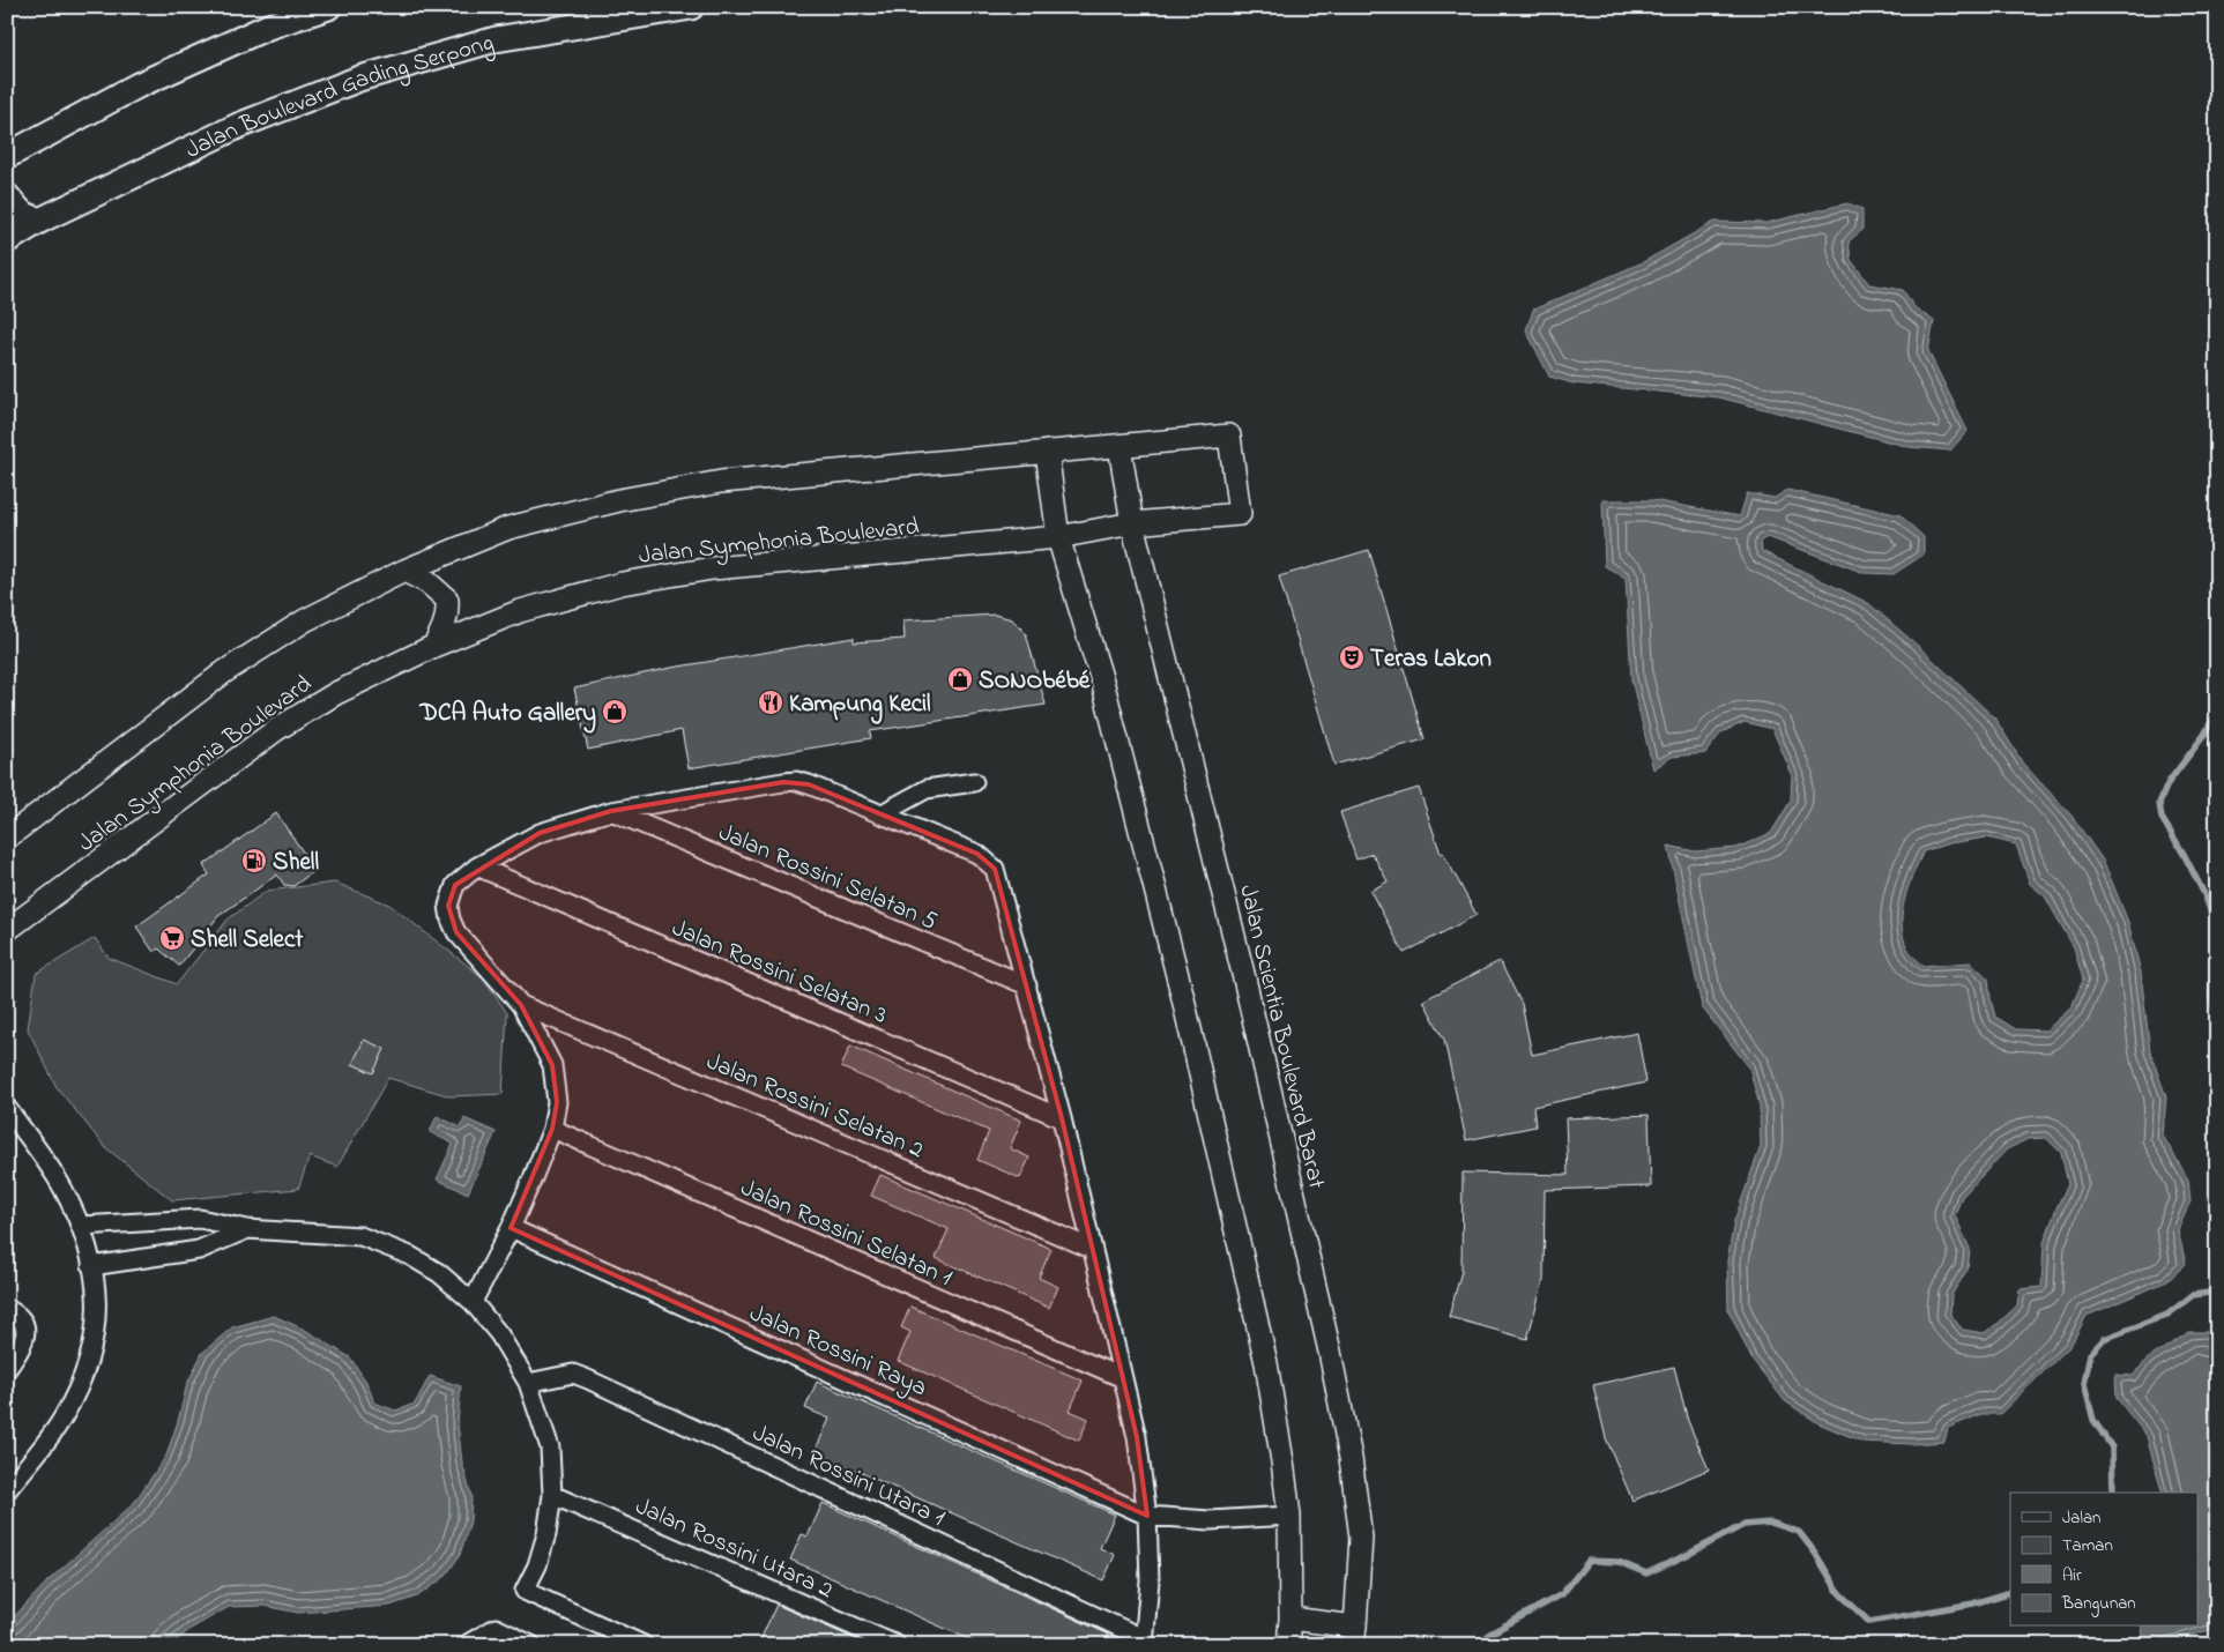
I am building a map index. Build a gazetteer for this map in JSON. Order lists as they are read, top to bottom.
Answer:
{
  "streets": {
    "main road": ["Jalan Boulevard Gading Serpong"],
    "street": [
      "Jalan Symphonia Boulevard",
      "Jalan Rossini Selatan 5",
      "Jalan Rossini Selatan 3",
      "Jalan Scientia Boulevard Barat",
      "Jalan Rossini Selatan 2",
      "Jalan Rossini Selatan 1",
      "Jalan Rossini Raya",
      "Jalan Rossini Utara 1",
      "Jalan Rossini Utara 2"
    ]
  },
  "crossings": [
    ["Jalan Symphonia Boulevard", "Jalan Scientia Boulevard Barat"]
  ],
  "places": {
    "theatre": ["Teras Lakon"],
    "shop": ["SONObébé", "DCA Auto Gallery"],
    "restaurant": ["Kampung Kecil"],
    "fuel station": ["Shell"],
    "supermarket": ["Shell Select"]
  },
  "legend": [
    "Jalan",
    "Taman",
    "Air",
    "Bangunan"
  ]
}
